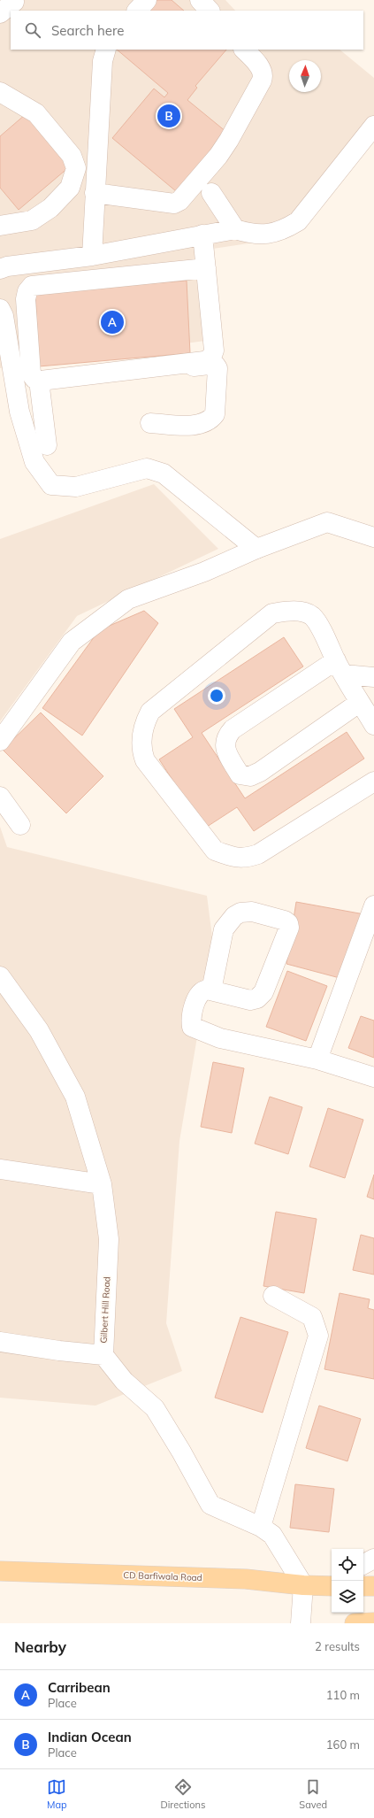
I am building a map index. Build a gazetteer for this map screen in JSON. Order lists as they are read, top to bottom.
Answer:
{
  "streets": {
    "main road": ["CD Barfiwala Road"],
    "street": ["Gilbert Hill Road"]
  },
  "crossings": [
    ["Gilbert Hill Road", "CD Barfiwala Road"]
  ],
  "north": "top",
  "page": {
    "search": "Search here",
    "pins": ["B", "A"],
    "heading": ["Nearby", "2 results"],
    "list": [
      {
        "mark": "A",
        "name": "Carribean",
        "note": "Place",
        "value": "110 m"
      },
      {
        "mark": "B",
        "name": "Indian Ocean",
        "note": "Place",
        "value": "160 m"
      }
    ],
    "nav": ["Map", "Directions", "Saved"]
  }
}
